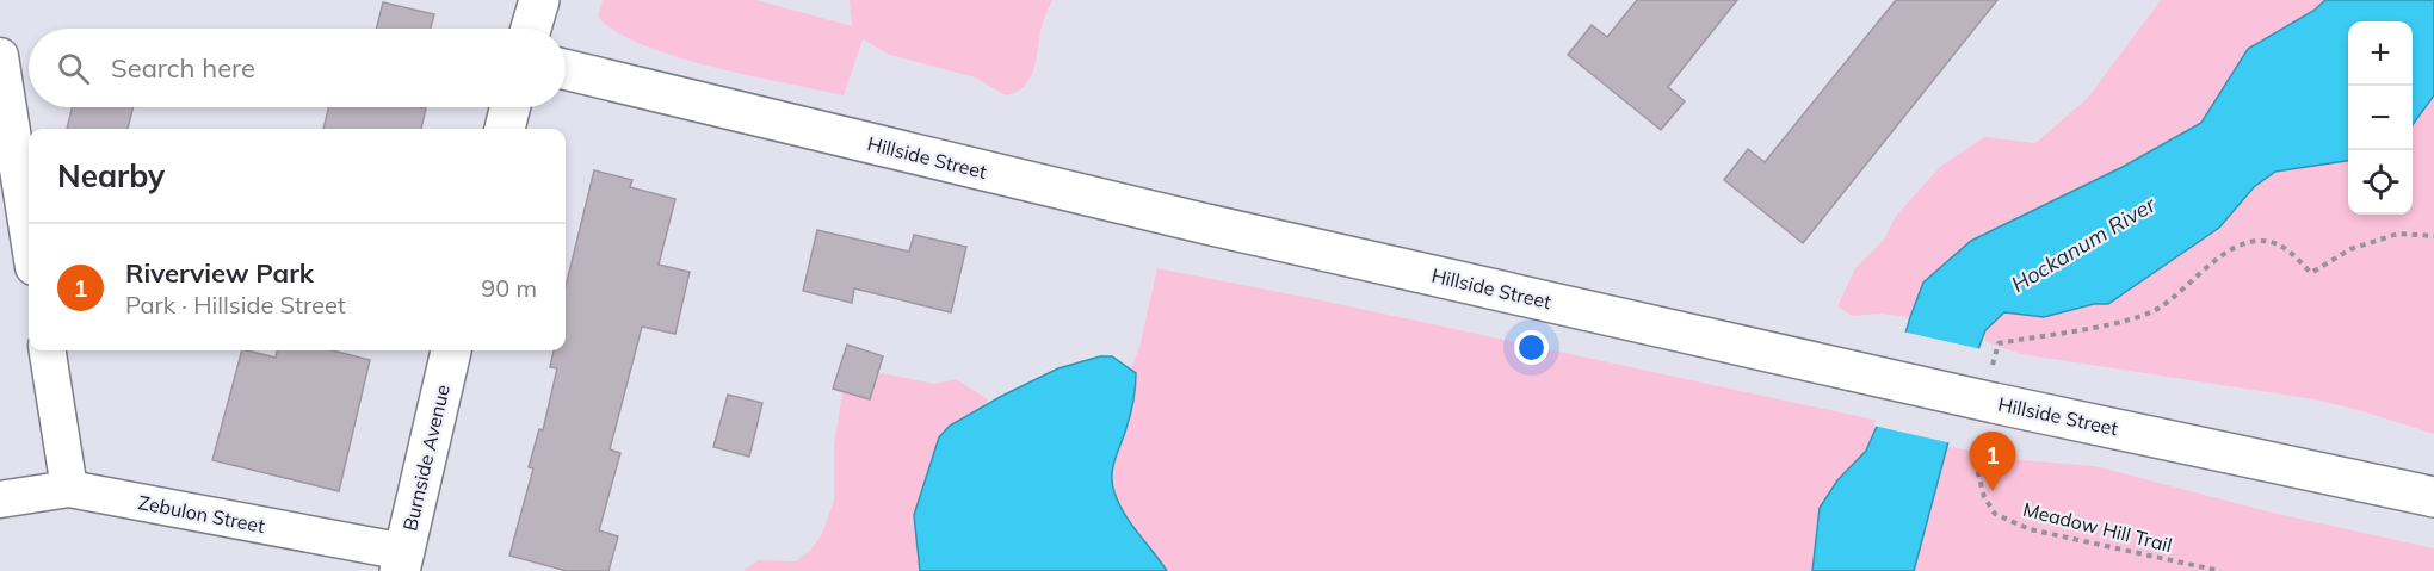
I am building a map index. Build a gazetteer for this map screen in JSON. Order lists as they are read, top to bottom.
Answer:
{
  "streets": {
    "main road": ["Hillside Street", "Burnside Avenue"],
    "street": ["Zebulon Street"],
    "path": ["Meadow Hill Trail"]
  },
  "crossings": [
    ["Hillside Street", "Meadow Hill Trail"],
    ["Burnside Avenue", "Zebulon Street"]
  ],
  "water": ["Hockanum River"],
  "page": {
    "map_buttons": ["+", "−"],
    "search": "Search here",
    "heading": "Nearby",
    "list": [
      {
        "mark": "1",
        "name": "Riverview Park",
        "note": "Park · Hillside Street",
        "value": "90 m"
      }
    ],
    "pins": "1"
  }
}
